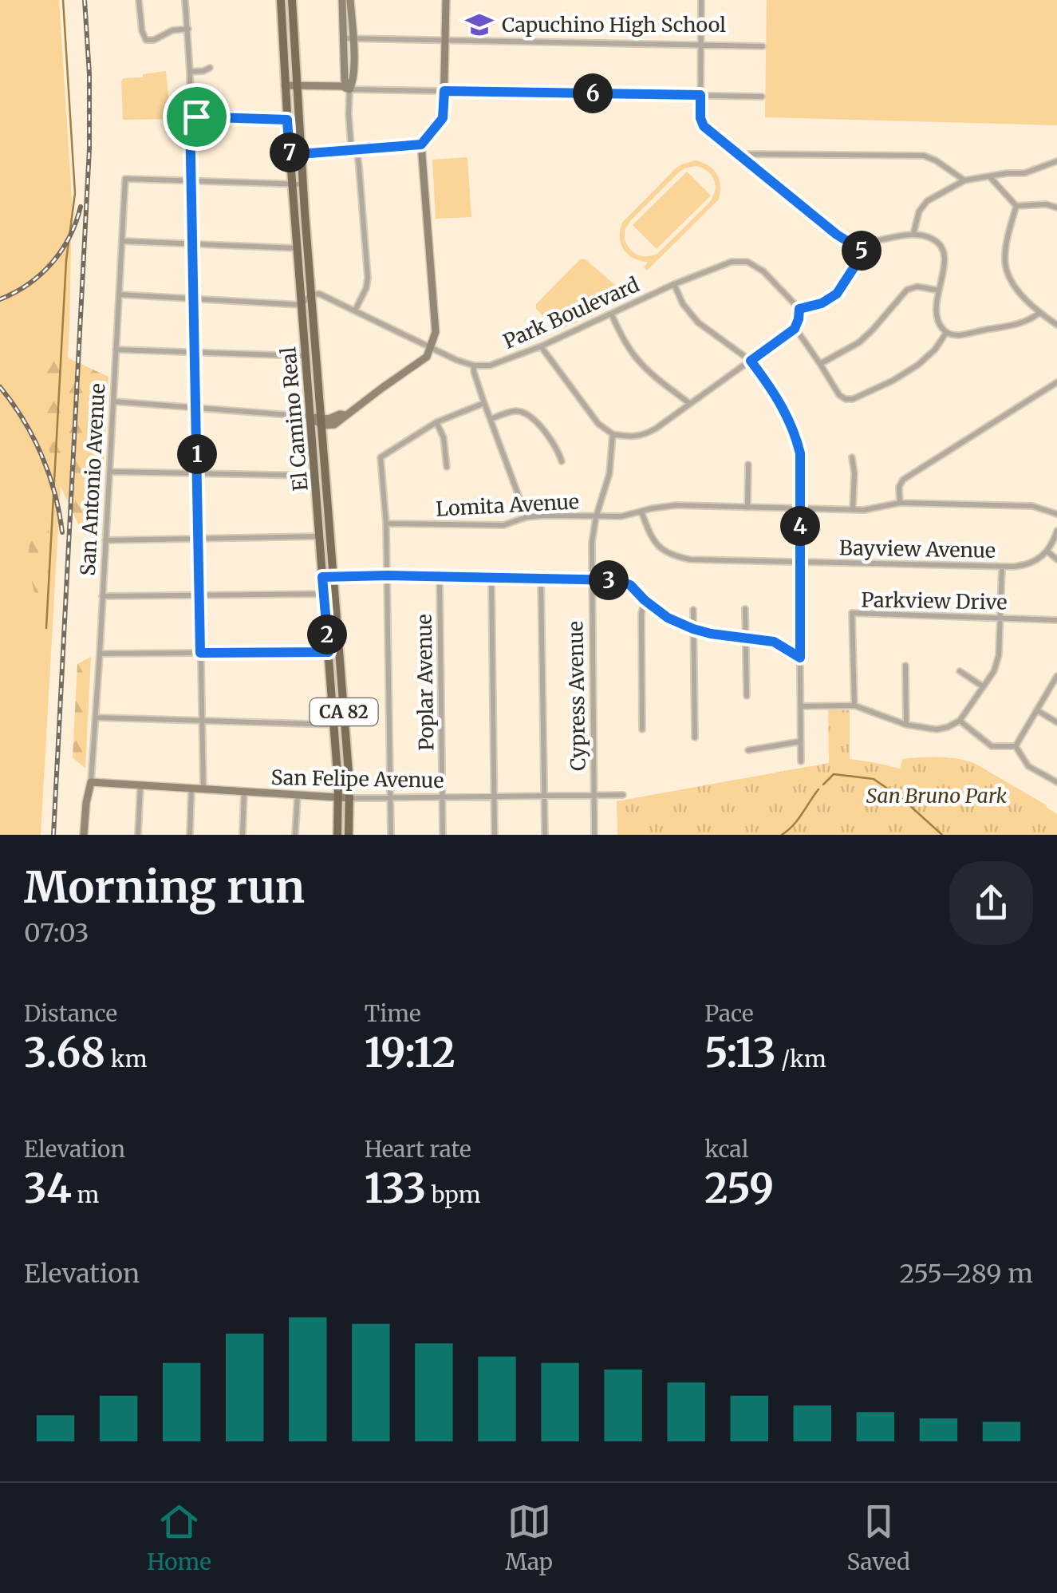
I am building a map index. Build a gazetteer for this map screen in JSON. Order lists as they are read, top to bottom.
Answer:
{
  "streets": {
    "main road": ["El Camino Real", "CA 82"],
    "street": [
      "Park Boulevard",
      "San Antonio Avenue",
      "Lomita Avenue",
      "Bayview Avenue",
      "Parkview Drive",
      "Poplar Avenue",
      "Cypress Avenue",
      "San Felipe Avenue"
    ]
  },
  "crossings": [
    ["El Camino Real", "San Felipe Avenue"],
    ["San Antonio Avenue", "San Felipe Avenue"],
    ["Lomita Avenue", "Bayview Avenue"],
    ["Lomita Avenue", "Cypress Avenue"],
    ["Poplar Avenue", "San Felipe Avenue"],
    ["Cypress Avenue", "San Felipe Avenue"]
  ],
  "parks": ["San Bruno Park"],
  "places": {
    "school or university": ["Capuchino High School"]
  },
  "page": {
    "pins": [
      "6",
      "7",
      "5",
      "1",
      "4",
      "3",
      "2"
    ],
    "heading": ["Morning run", "07:03"],
    "stats": [
      ["Distance", "3.68 km"],
      ["Time", "19:12"],
      ["Pace", "5:13 /km"],
      ["Elevation", "34 m"],
      ["Heart rate", "133 bpm"],
      ["kcal", "259"]
    ],
    "chart": ["Elevation", "255–289 m"],
    "tabs": ["Home", "Map", "Saved"]
  }
}
